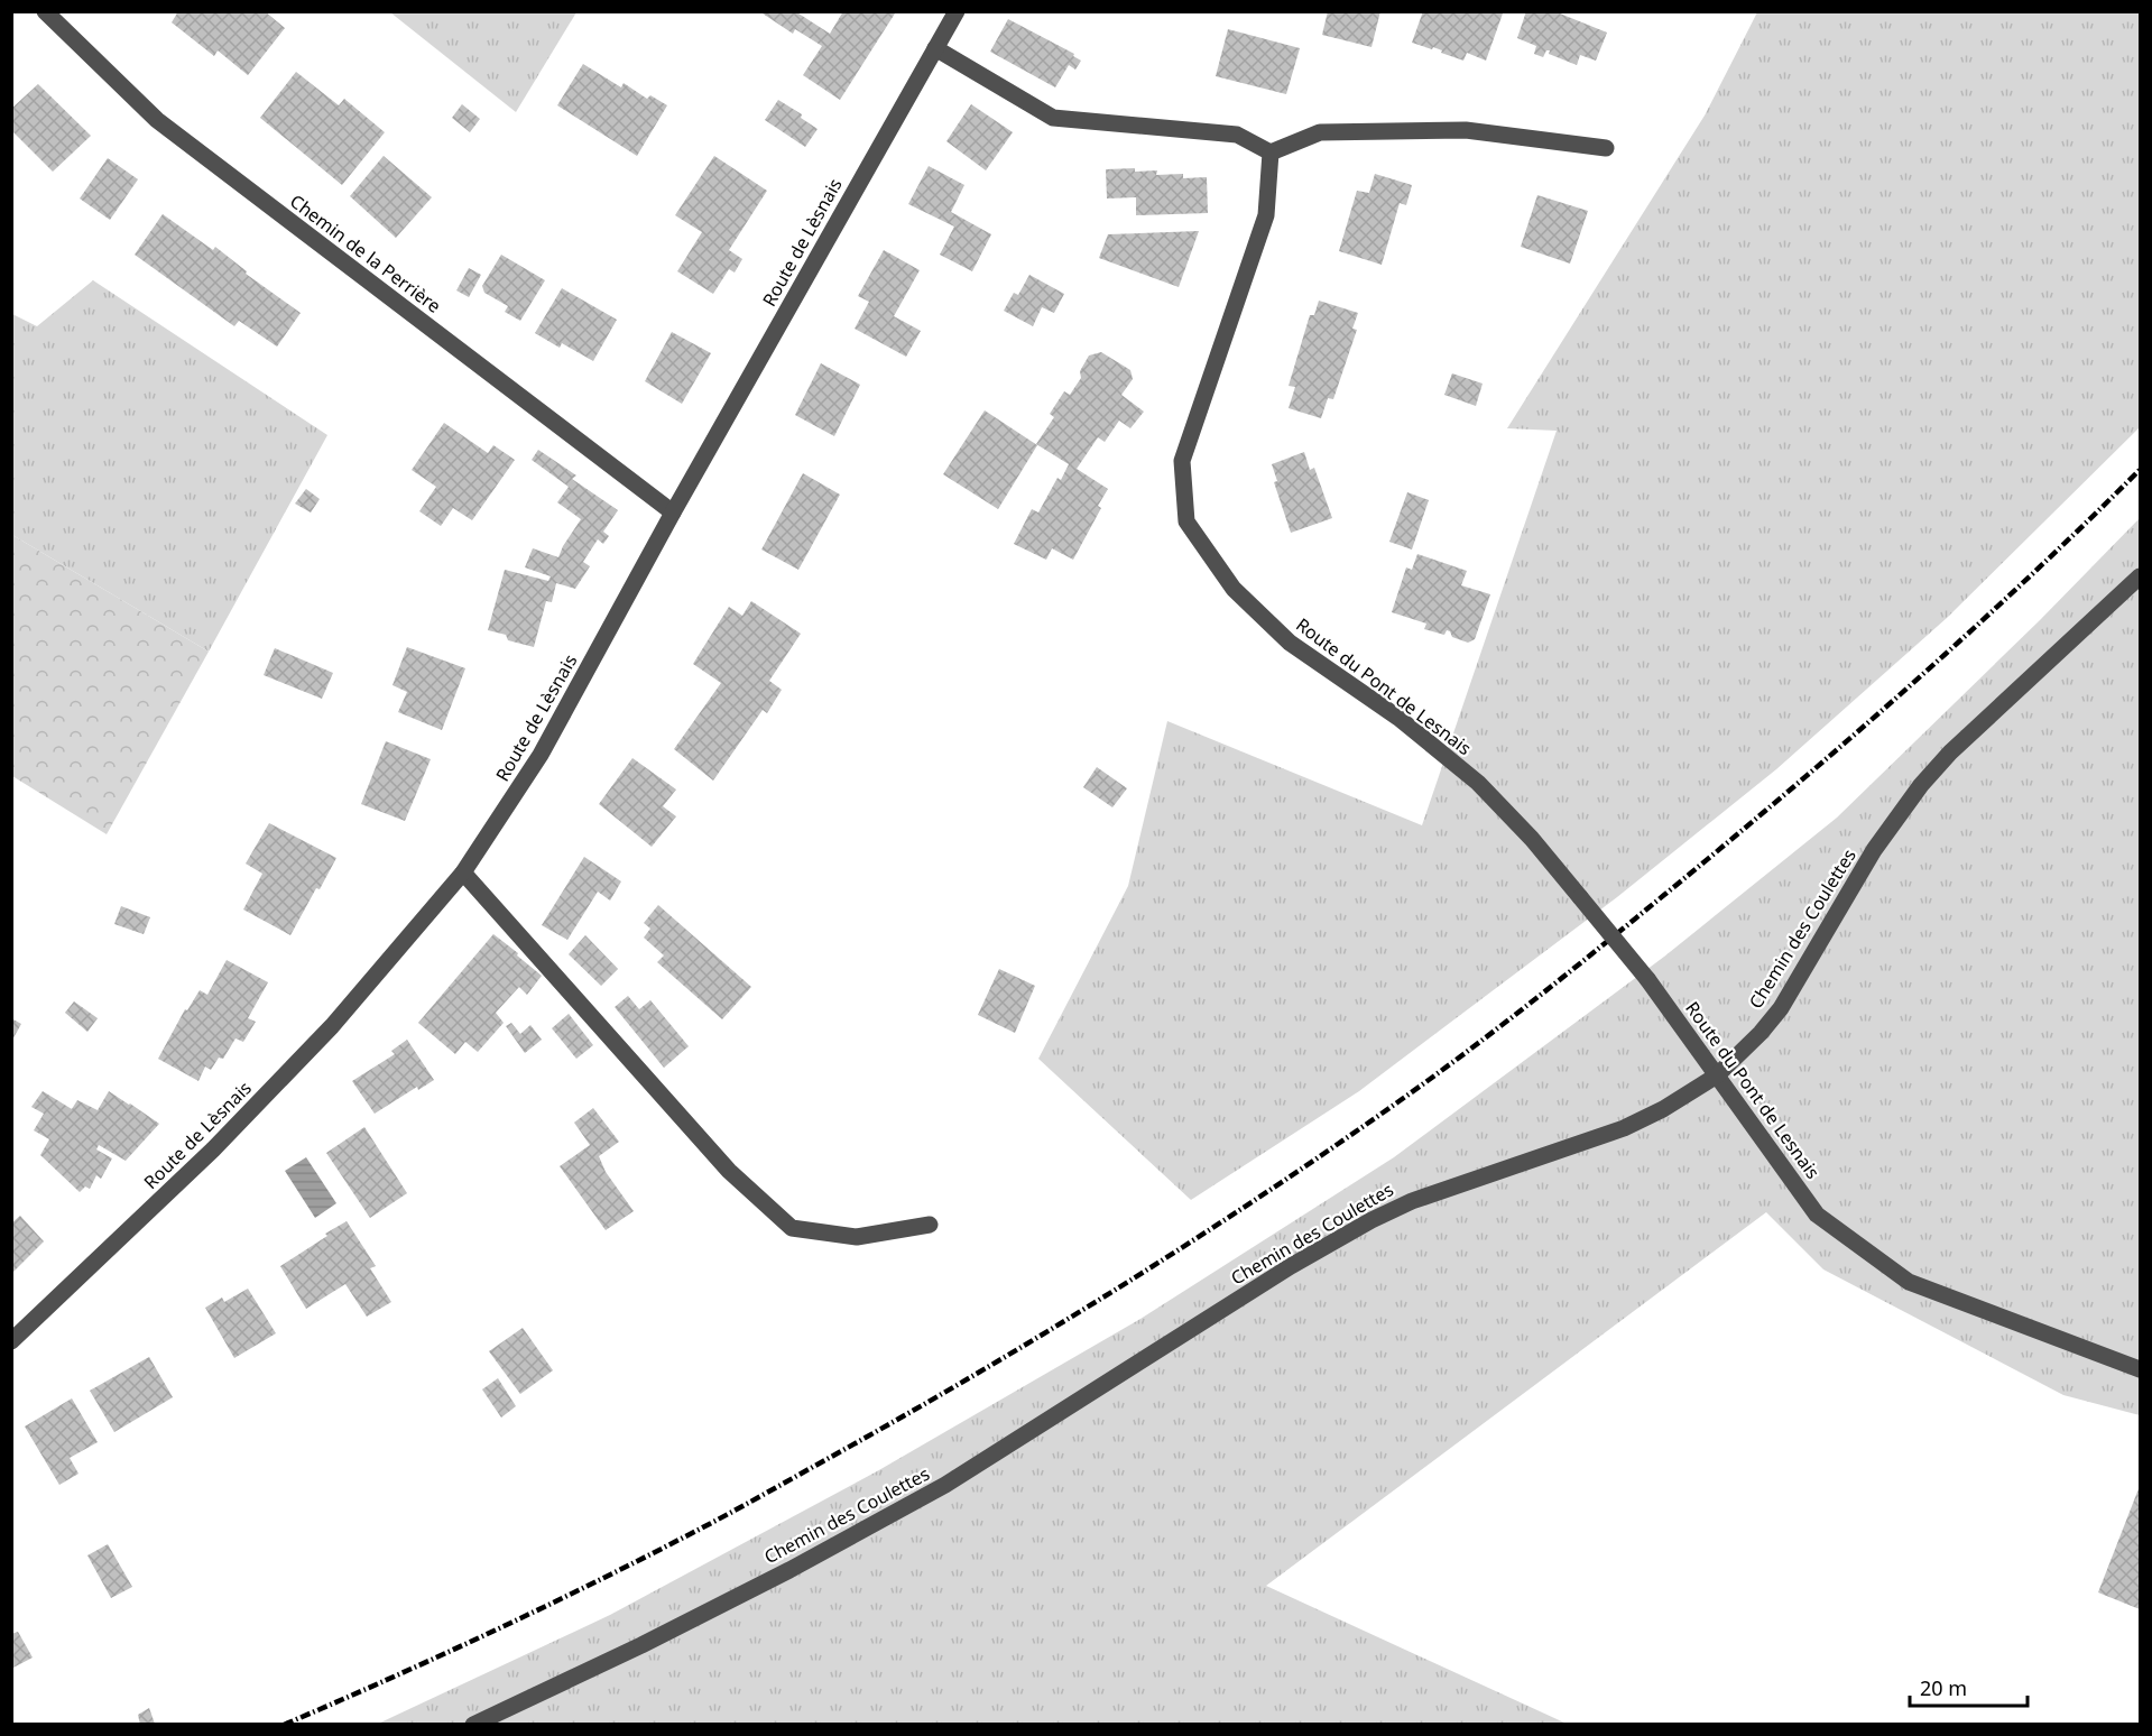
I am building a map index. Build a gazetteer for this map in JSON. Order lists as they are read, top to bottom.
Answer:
{
  "streets": {
    "street": [
      "Route de Lèsnais",
      "Chemin de la Perrière",
      "Route du Pont de Lesnais",
      "Chemin des Coulettes"
    ]
  },
  "crossings": [
    ["Route de Lèsnais", "Chemin de la Perrière"],
    ["Route du Pont de Lesnais", "Chemin des Coulettes"]
  ],
  "scale_bar": "20 m"
}
